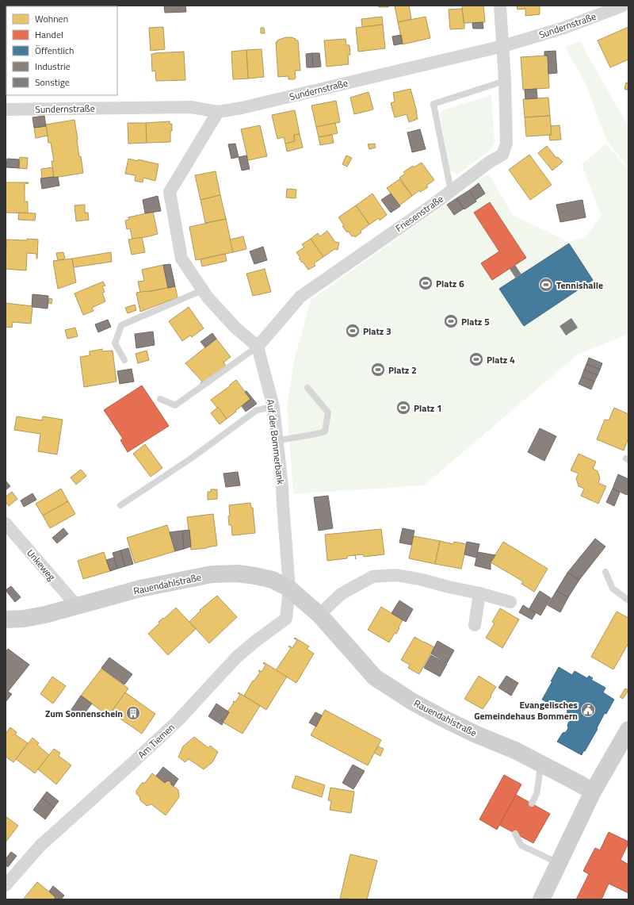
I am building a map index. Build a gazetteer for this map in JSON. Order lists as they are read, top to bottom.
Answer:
{
  "streets": {
    "street": [
      "Sundernstraße",
      "Friesenstraße",
      "Auf der Bommerbank",
      "Unkeweg",
      "Rauendahlstraße",
      "Am Tiemen"
    ]
  },
  "crossings": [
    ["Sundernstraße", "Friesenstraße"],
    ["Friesenstraße", "Auf der Bommerbank"],
    ["Auf der Bommerbank", "Rauendahlstraße"],
    ["Auf der Bommerbank", "Am Tiemen"],
    ["Unkeweg", "Rauendahlstraße"],
    ["Rauendahlstraße", "Am Tiemen"]
  ],
  "places": {
    "sports": [
      "Platz 6",
      "Tennishalle",
      "Platz 5",
      "Platz 3",
      "Platz 4",
      "Platz 2",
      "Platz 1"
    ],
    "public building": ["Evangelisches Gemeindehaus Bommern"],
    "building": ["Zum Sonnenschein"]
  },
  "legend": [
    "Wohnen",
    "Handel",
    "Öffentlich",
    "Industrie",
    "Sonstige"
  ]
}
